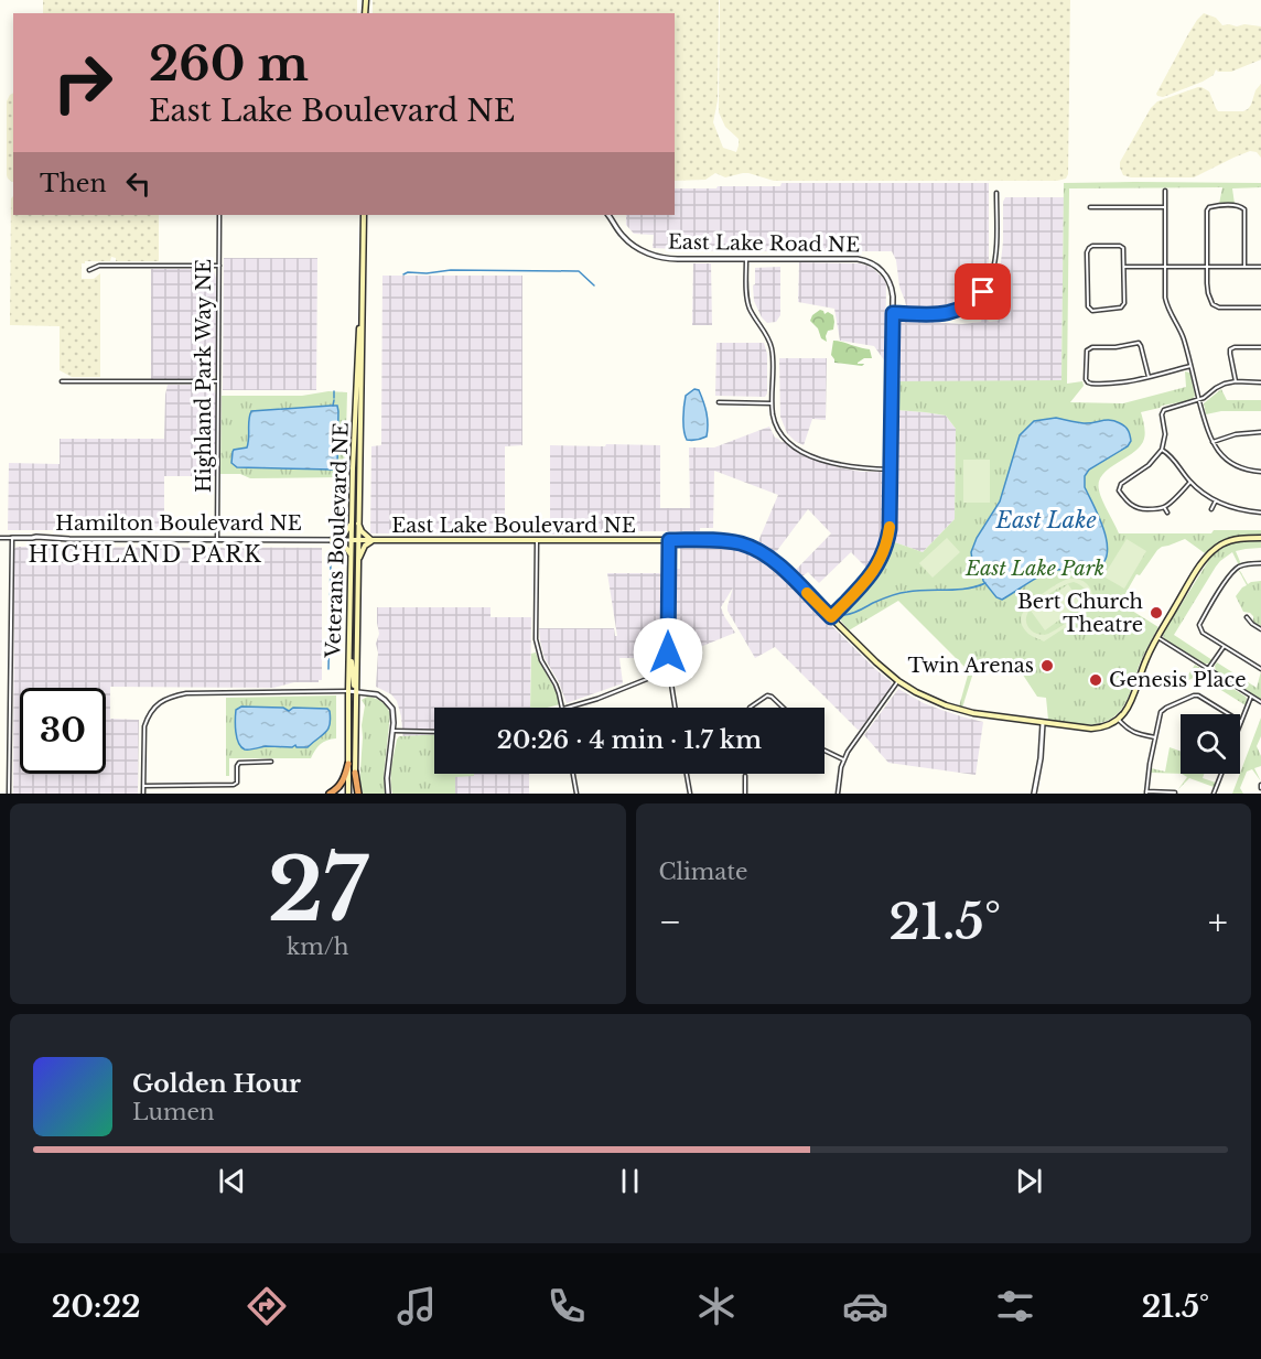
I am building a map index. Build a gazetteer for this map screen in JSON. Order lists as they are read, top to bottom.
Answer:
{
  "streets": {
    "main road": ["East Lake Boulevard NE", "Veterans Boulevard NE"],
    "street": ["East Lake Road NE", "Highland Park Way NE", "Hamilton Boulevard NE"]
  },
  "crossings": [
    ["East Lake Road NE", "East Lake Boulevard NE"],
    ["Highland Park Way NE", "Hamilton Boulevard NE"],
    ["Hamilton Boulevard NE", "East Lake Boulevard NE"],
    ["Hamilton Boulevard NE", "Veterans Boulevard NE"],
    ["East Lake Boulevard NE", "Veterans Boulevard NE"]
  ],
  "districts": ["HIGHLAND PARK"],
  "water": ["East Lake"],
  "parks": ["East Lake Park"],
  "places": ["Bert Church Theatre", "Twin Arenas", "Genesis Place"],
  "page": {
    "turn": ["260 m", "East Lake Boulevard NE"],
    "then": "Then",
    "limit": "30",
    "trip": "20:26 · 4 min · 1.7 km",
    "tile": [
      ["27", "km/h"],
      "Climate"
    ],
    "heat": ["−", "21.5°", "+"],
    "song": ["Golden Hour", "Lumen"],
    "tabs": ["20:22", "21.5°"]
  }
}
